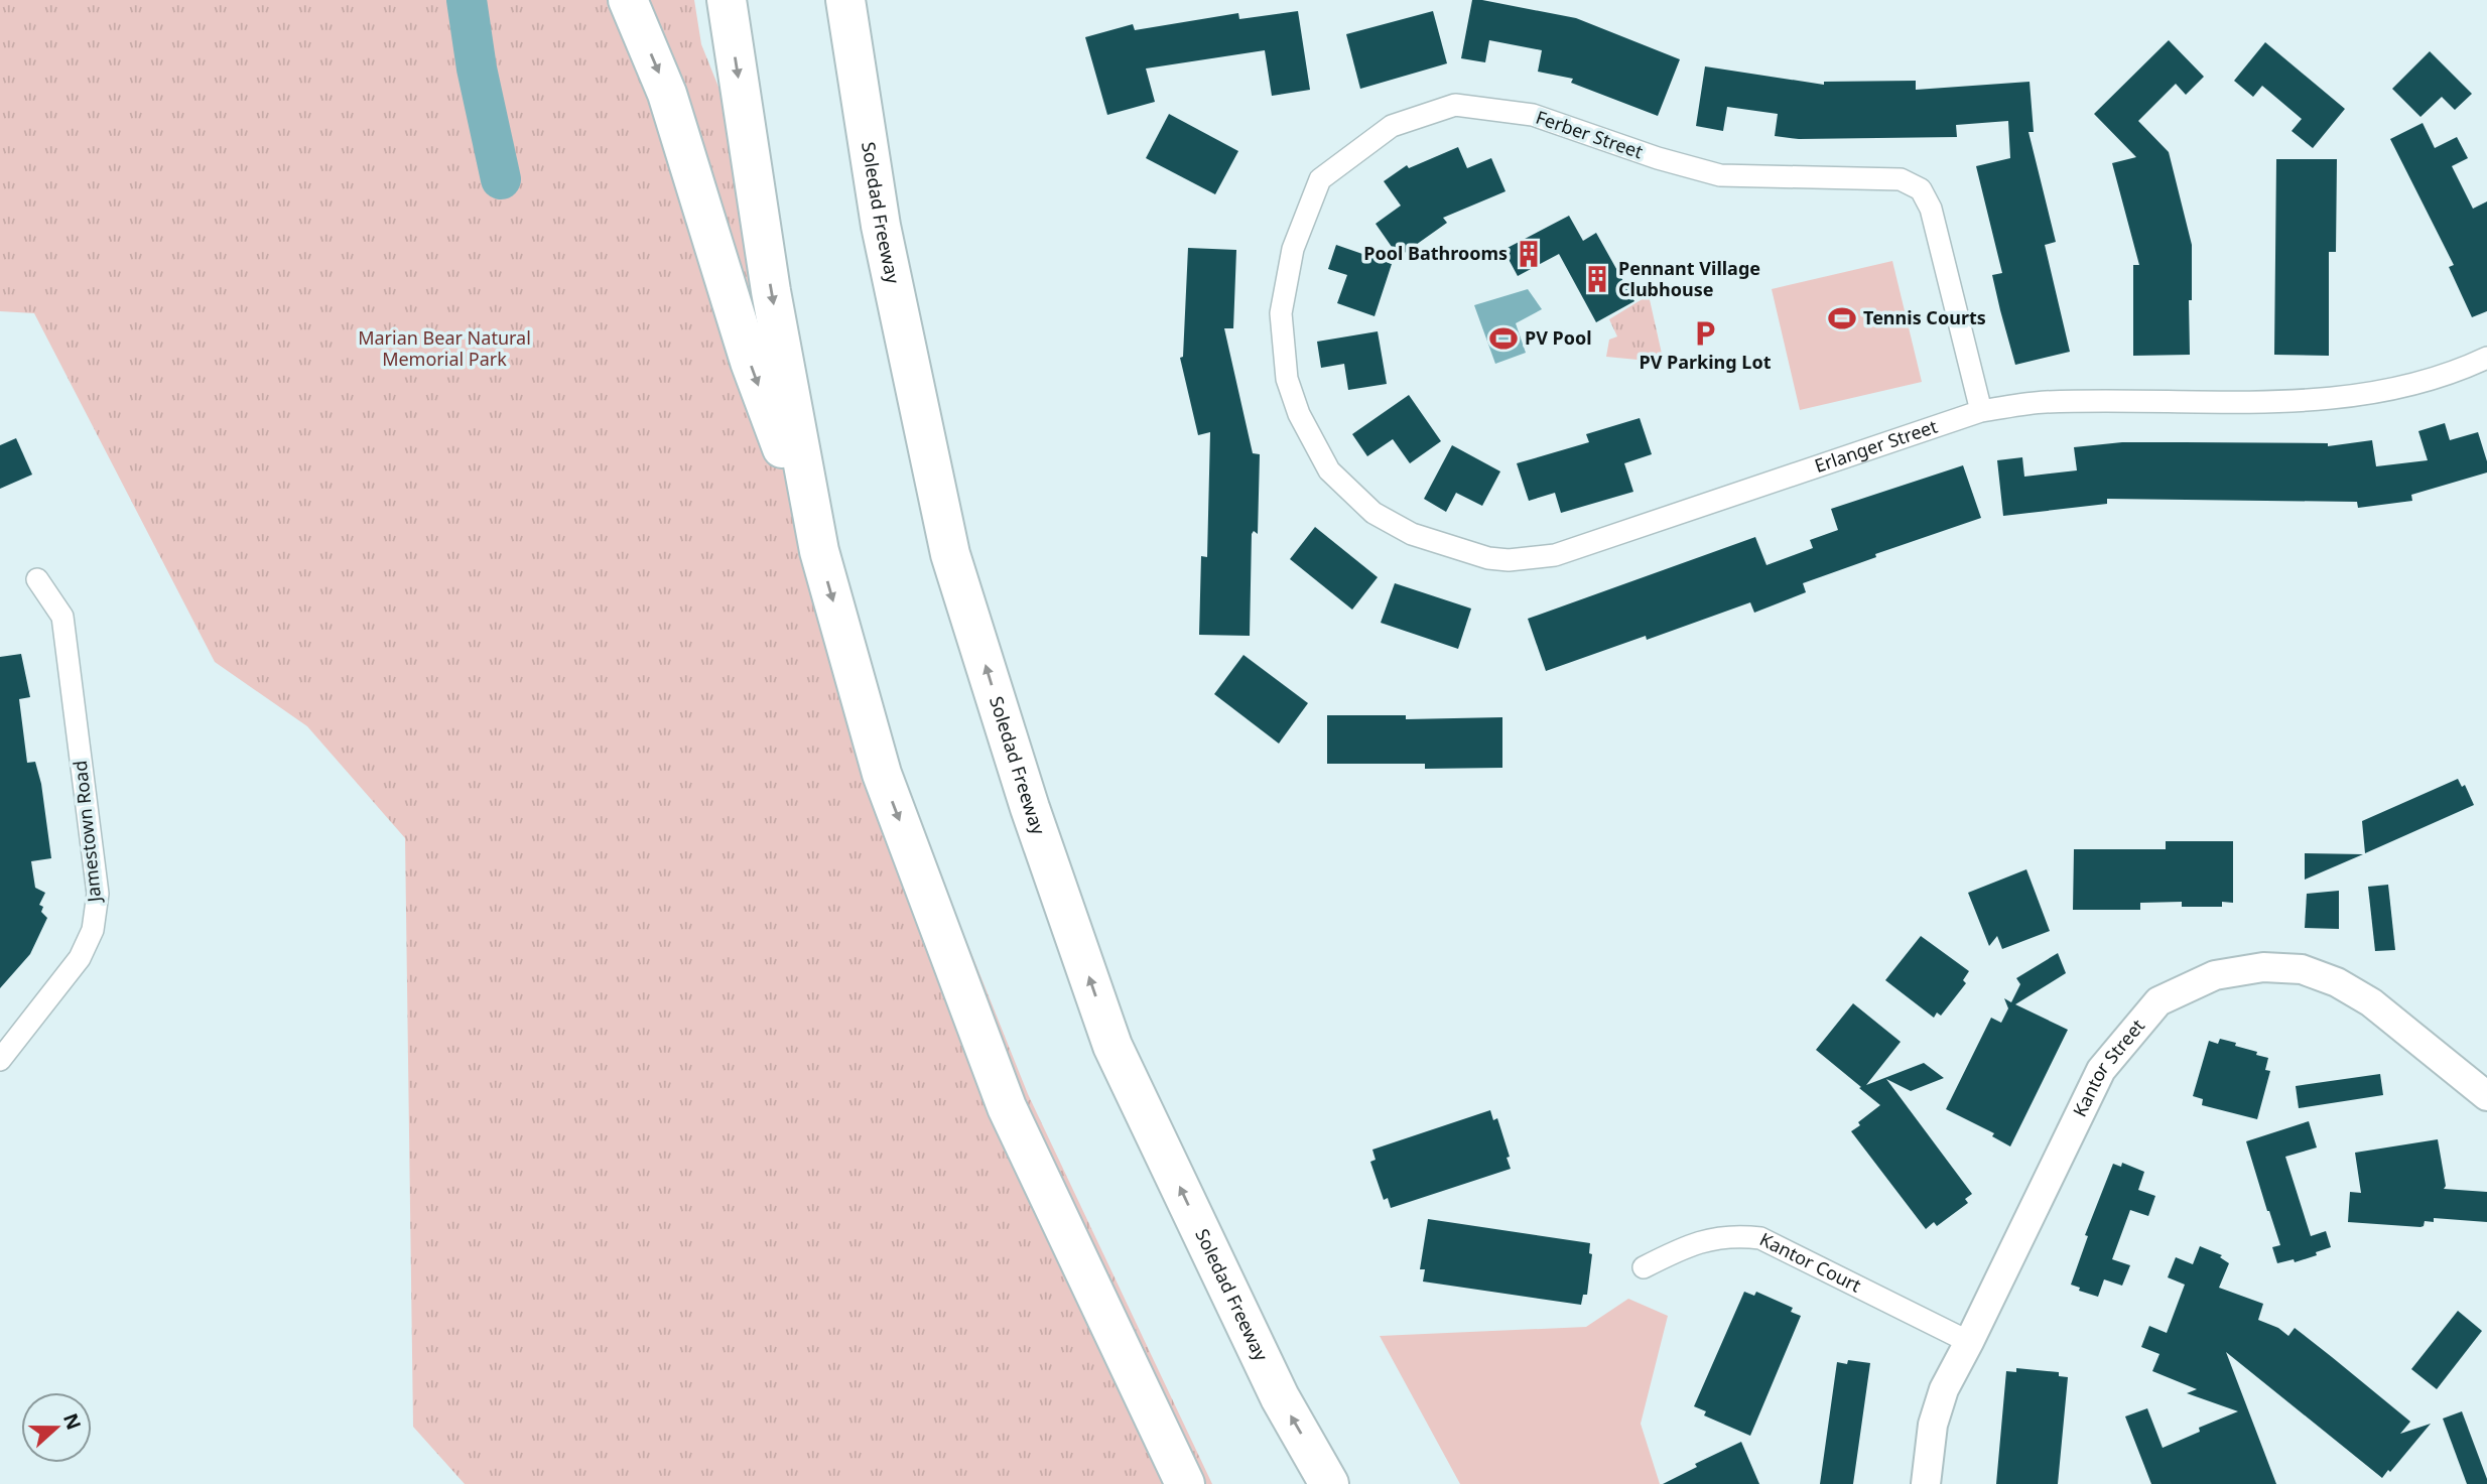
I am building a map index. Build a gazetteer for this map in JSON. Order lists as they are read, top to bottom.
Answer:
{
  "streets": {
    "highway": ["Soledad Freeway"],
    "street": [
      "Ferber Street",
      "Erlanger Street",
      "Jamestown Road",
      "Kantor Street",
      "Kantor Court"
    ]
  },
  "crossings": [
    ["Ferber Street", "Erlanger Street"],
    ["Kantor Street", "Kantor Court"]
  ],
  "parks": ["Marian Bear Natural Memorial Park"],
  "places": {
    "building": ["Pool Bathrooms", "Pennant Village Clubhouse"],
    "sports": ["Tennis Courts", "PV Pool"],
    "parking": ["PV Parking Lot"]
  },
  "north": "right"
}
